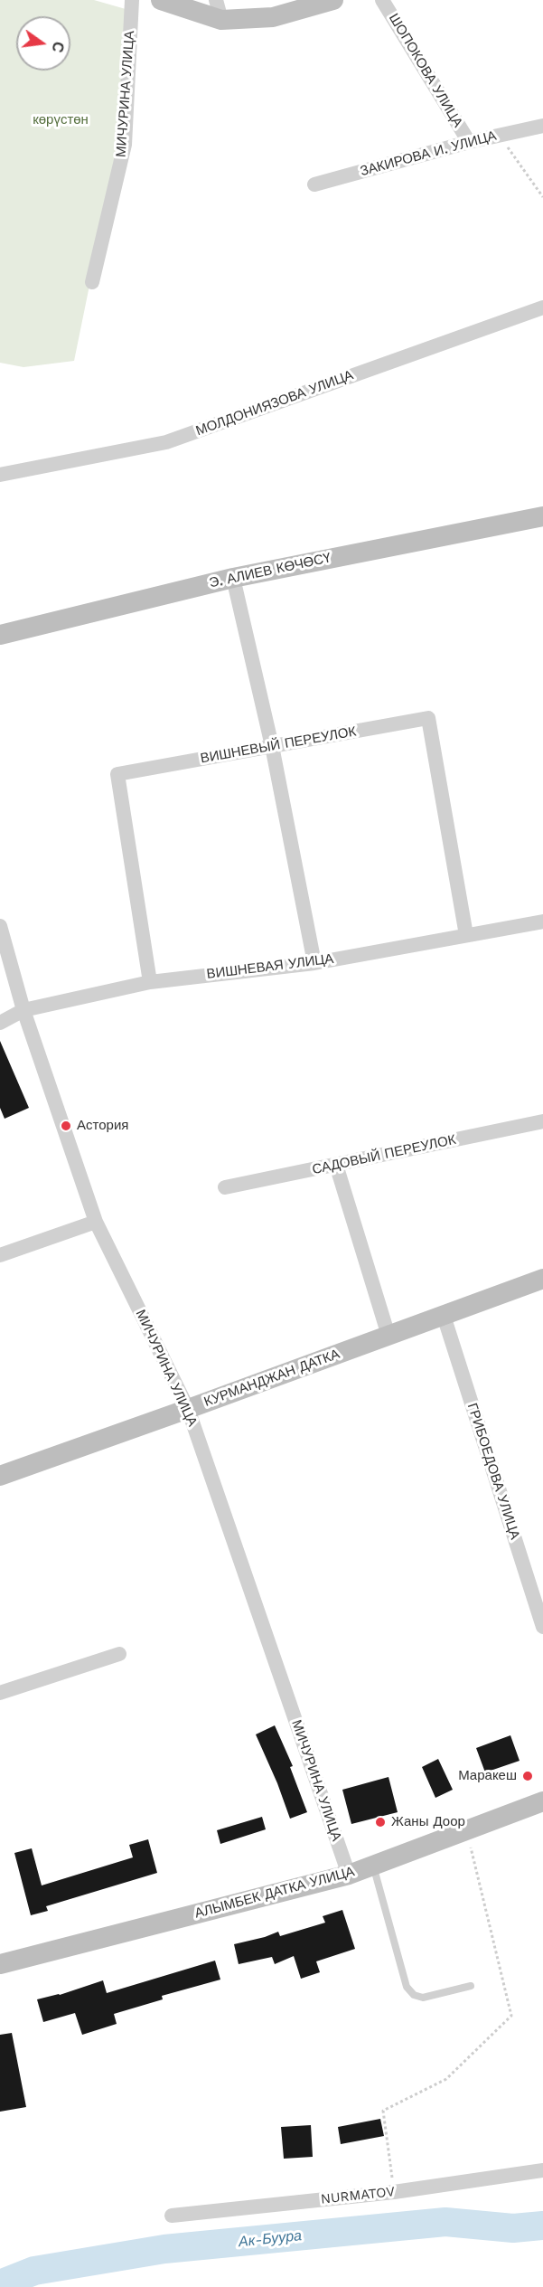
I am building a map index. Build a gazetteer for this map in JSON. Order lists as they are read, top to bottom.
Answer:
{
  "streets": {
    "main road": ["Э. АЛИЕВ КӨЧӨСҮ", "КУРМАНДЖАН ДАТКА", "АЛЫМБЕК ДАТКА УЛИЦА"],
    "street": [
      "ШОПОКОВА УЛИЦА",
      "МИЧУРИНА УЛИЦА",
      "ЗАКИРОВА И. УЛИЦА",
      "МОЛДОНИЯЗОВА УЛИЦА",
      "ВИШНЕВЫЙ ПЕРЕУЛОК",
      "ВИШНЕВАЯ УЛИЦА",
      "САДОВЫЙ ПЕРЕУЛОК",
      "ГРИБОЕДОВА УЛИЦА",
      "NURMATOV"
    ]
  },
  "crossings": [
    ["ШОПОКОВА УЛИЦА", "ЗАКИРОВА И. УЛИЦА"],
    ["МИЧУРИНА УЛИЦА", "ВИШНЕВАЯ УЛИЦА"],
    ["МИЧУРИНА УЛИЦА", "КУРМАНДЖАН ДАТКА"],
    ["МИЧУРИНА УЛИЦА", "АЛЫМБЕК ДАТКА УЛИЦА"],
    ["ВИШНЕВЫЙ ПЕРЕУЛОК", "ВИШНЕВАЯ УЛИЦА"],
    ["КУРМАНДЖАН ДАТКА", "ГРИБОЕДОВА УЛИЦА"]
  ],
  "water": ["Ак-Буура"],
  "parks": ["көрүстөн"],
  "places": ["Астория", "Маракеш", "Жаны Доор"],
  "north": "right"
}
